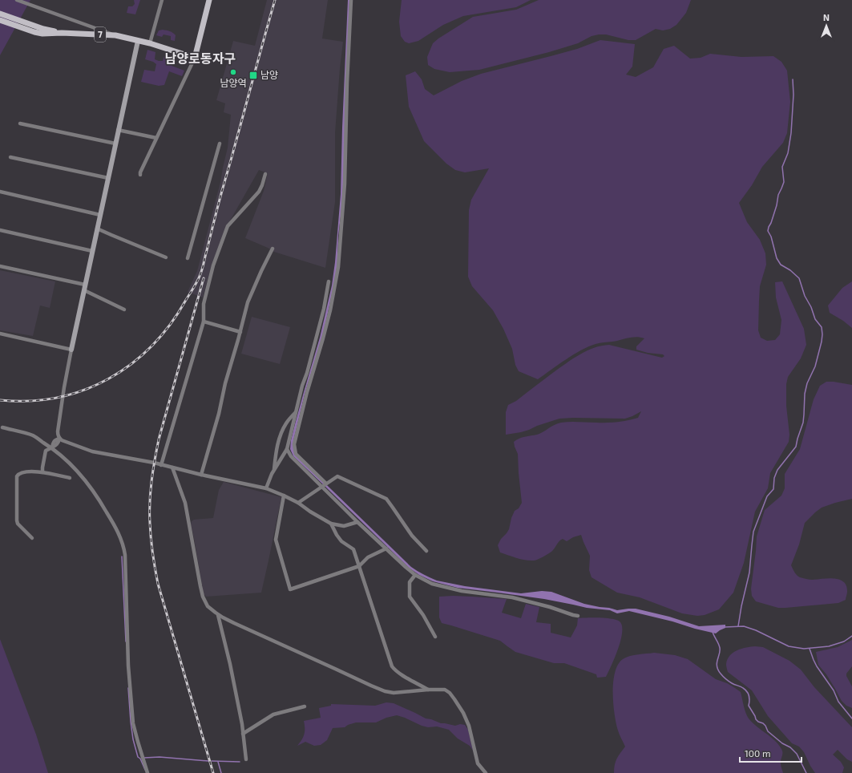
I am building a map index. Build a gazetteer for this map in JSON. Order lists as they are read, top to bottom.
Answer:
{
  "streets": {
    "main road": ["7"]
  },
  "districts": ["남양로동자구"],
  "places": {
    "other": ["남양역"],
    "transit": ["남양"]
  },
  "scale_bar": "100 m",
  "north": "top"
}
